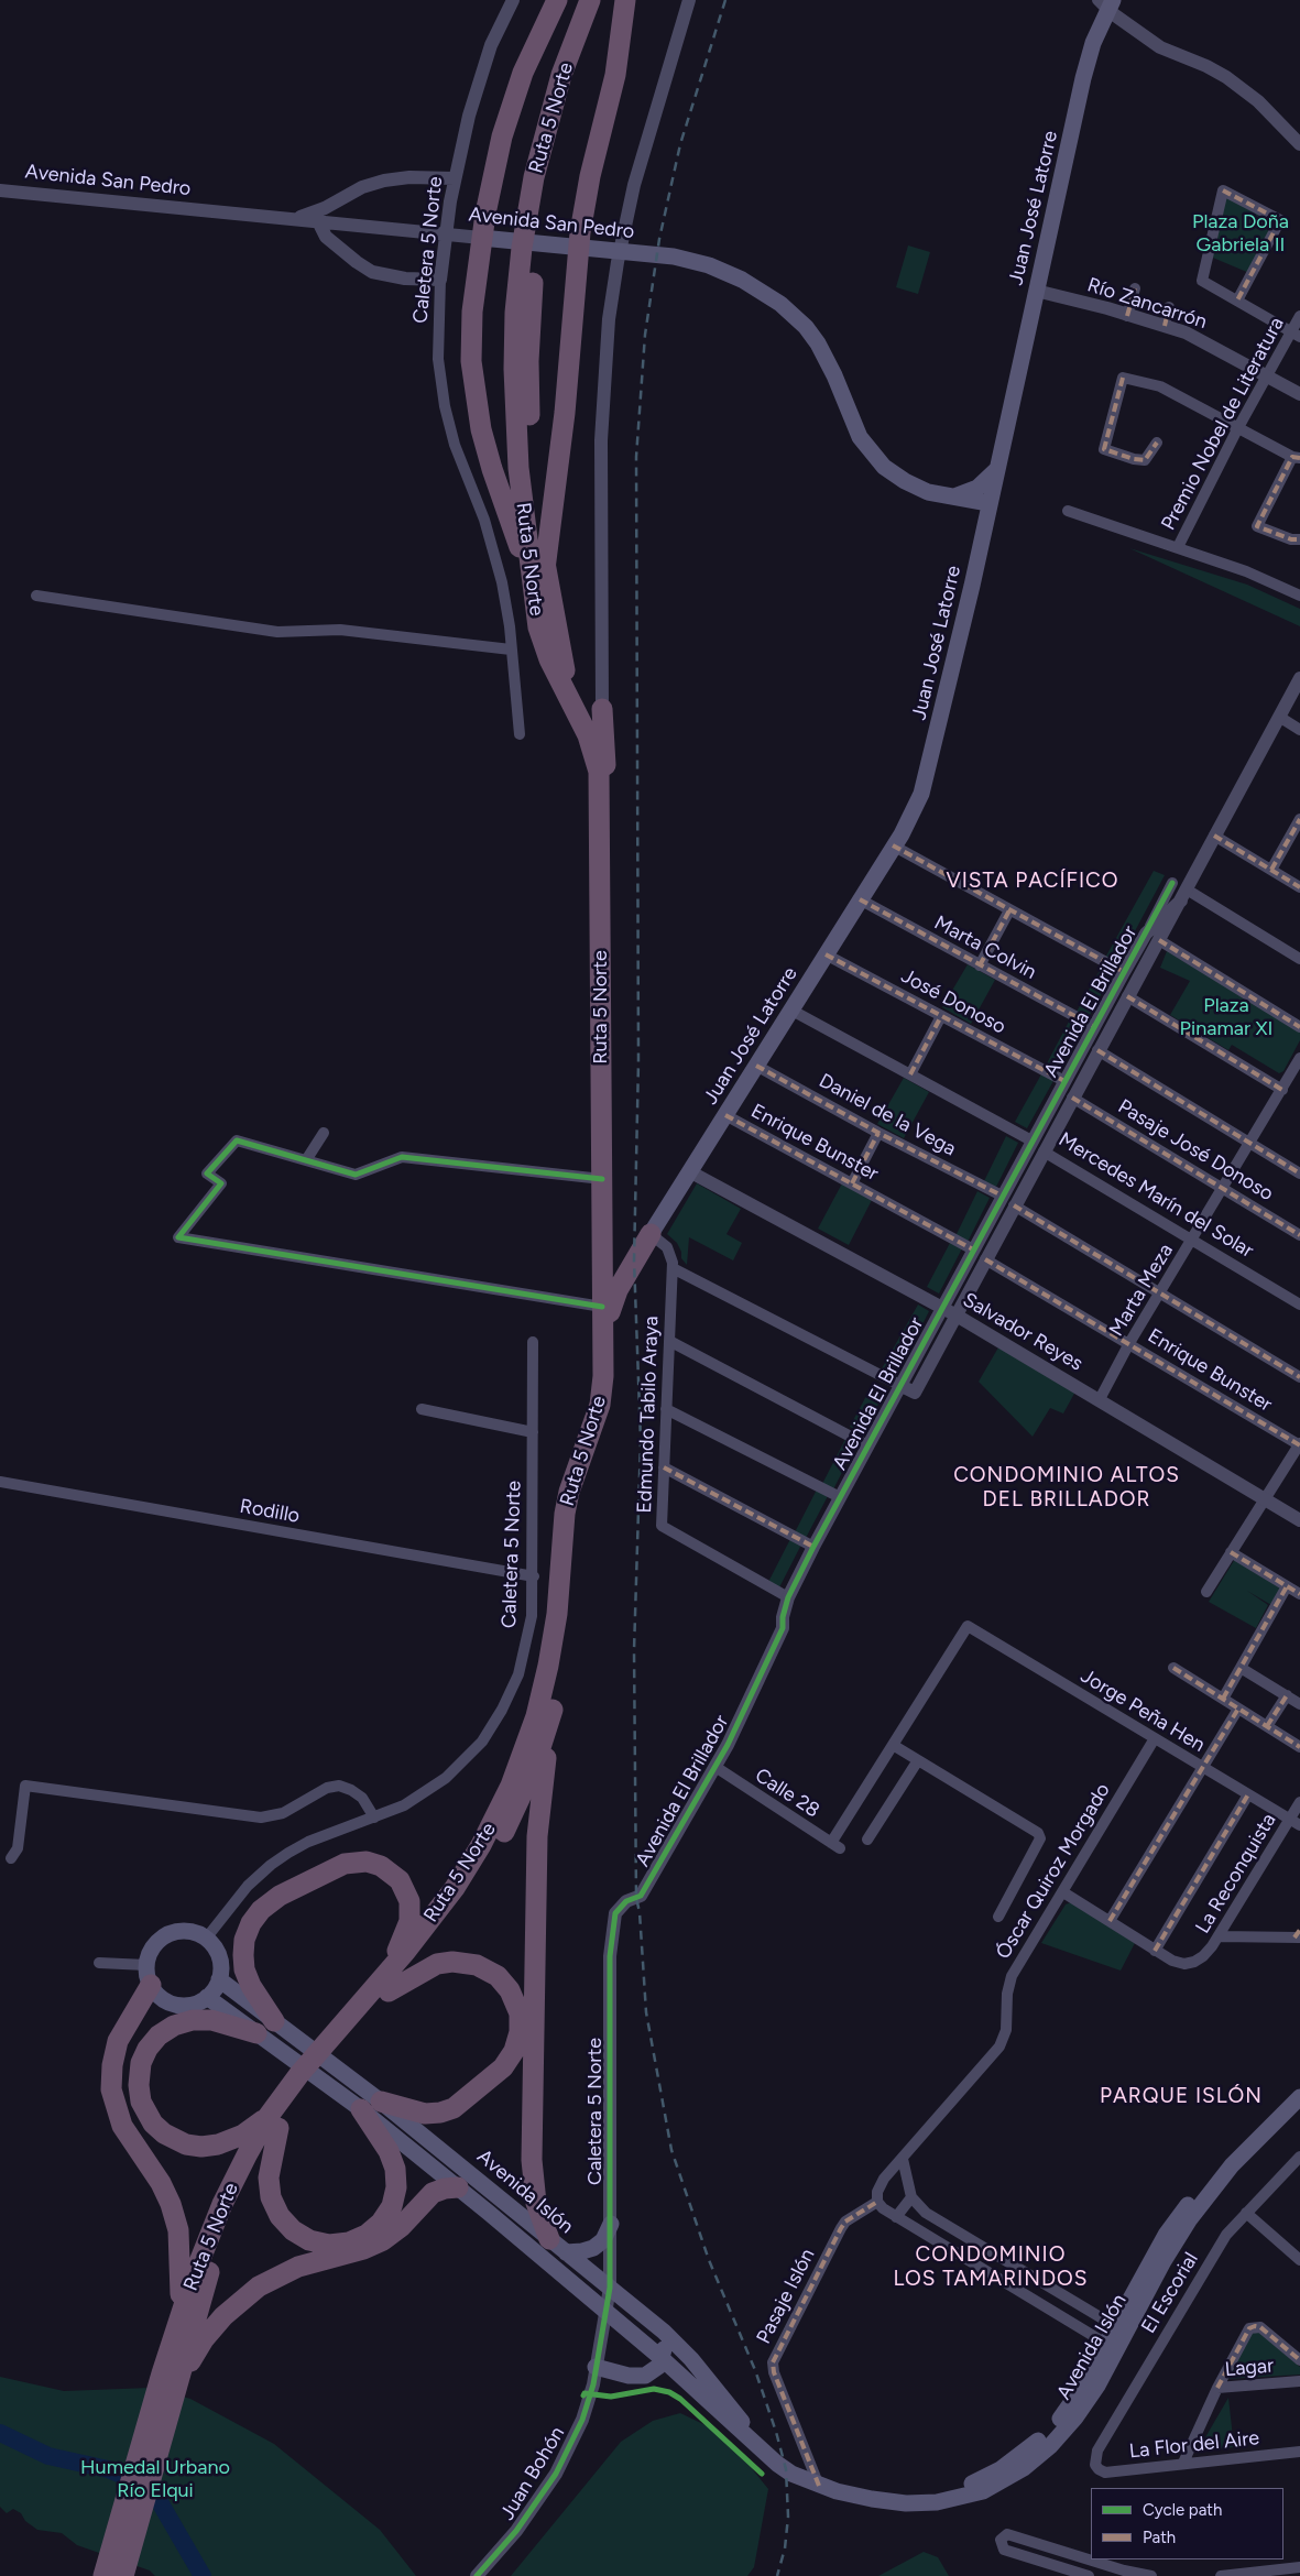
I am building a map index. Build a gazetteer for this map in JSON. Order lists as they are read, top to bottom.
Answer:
{
  "streets": {
    "highway": ["Ruta 5 Norte"],
    "main road": ["Avenida San Pedro", "Juan José Latorre", "Avenida Islón"],
    "street": [
      "Caletera 5 Norte",
      "Río Zancarrón",
      "Premio Nobel de Literatura",
      "Marta Colvin",
      "José Donoso",
      "Avenida El Brillador",
      "Daniel de la Vega",
      "Enrique Bunster",
      "Pasaje José Donoso",
      "Mercedes Marín del Solar",
      "Marta Meza",
      "Salvador Reyes",
      "Edmundo Tabilo Araya",
      "Rodillo",
      "Jorge Peña Hen",
      "Calle 28",
      "Óscar Quiroz Morgado",
      "La Reconquista",
      "El Escorial",
      "Pasaje Islón",
      "Lagar",
      "La Flor del Aire",
      "Juan Bohón"
    ]
  },
  "crossings": [
    ["Avenida San Pedro", "Juan José Latorre"],
    ["Juan José Latorre", "Río Zancarrón"],
    ["Juan José Latorre", "Marta Colvin"],
    ["Juan José Latorre", "José Donoso"],
    ["Juan José Latorre", "Daniel de la Vega"],
    ["Juan José Latorre", "Enrique Bunster"],
    ["Juan José Latorre", "Mercedes Marín del Solar"],
    ["Juan José Latorre", "Salvador Reyes"],
    ["Juan José Latorre", "Edmundo Tabilo Araya"],
    ["Caletera 5 Norte", "Avenida El Brillador"],
    ["Caletera 5 Norte", "Rodillo"],
    ["Caletera 5 Norte", "Avenida Islón"],
    ["Caletera 5 Norte", "Juan Bohón"],
    ["Río Zancarrón", "Premio Nobel de Literatura"],
    ["Marta Colvin", "Avenida El Brillador"],
    ["José Donoso", "Avenida El Brillador"],
    ["Avenida El Brillador", "Daniel de la Vega"],
    ["Avenida El Brillador", "Enrique Bunster"],
    ["Avenida El Brillador", "Pasaje José Donoso"],
    ["Avenida El Brillador", "Mercedes Marín del Solar"],
    ["Avenida El Brillador", "Salvador Reyes"],
    ["Avenida El Brillador", "Edmundo Tabilo Araya"],
    ["Avenida El Brillador", "Calle 28"],
    ["Enrique Bunster", "Marta Meza"],
    ["Pasaje José Donoso", "Marta Meza"],
    ["Mercedes Marín del Solar", "Marta Meza"],
    ["Marta Meza", "Salvador Reyes"],
    ["Jorge Peña Hen", "Calle 28"],
    ["Jorge Peña Hen", "Óscar Quiroz Morgado"],
    ["Jorge Peña Hen", "La Reconquista"],
    ["Óscar Quiroz Morgado", "Pasaje Islón"],
    ["Avenida Islón", "Pasaje Islón"],
    ["Avenida Islón", "Juan Bohón"],
    ["El Escorial", "La Flor del Aire"],
    ["Lagar", "La Flor del Aire"]
  ],
  "districts": [
    "VISTA PACÍFICO",
    "CONDOMINIO ALTOS DEL BRILLADOR",
    "PARQUE ISLÓN",
    "CONDOMINIO LOS TAMARINDOS"
  ],
  "parks": ["Plaza Doña Gabriela II", "Plaza Pinamar XI", "Humedal Urbano Río Elqui"],
  "legend": ["Cycle path", "Path"]
}
